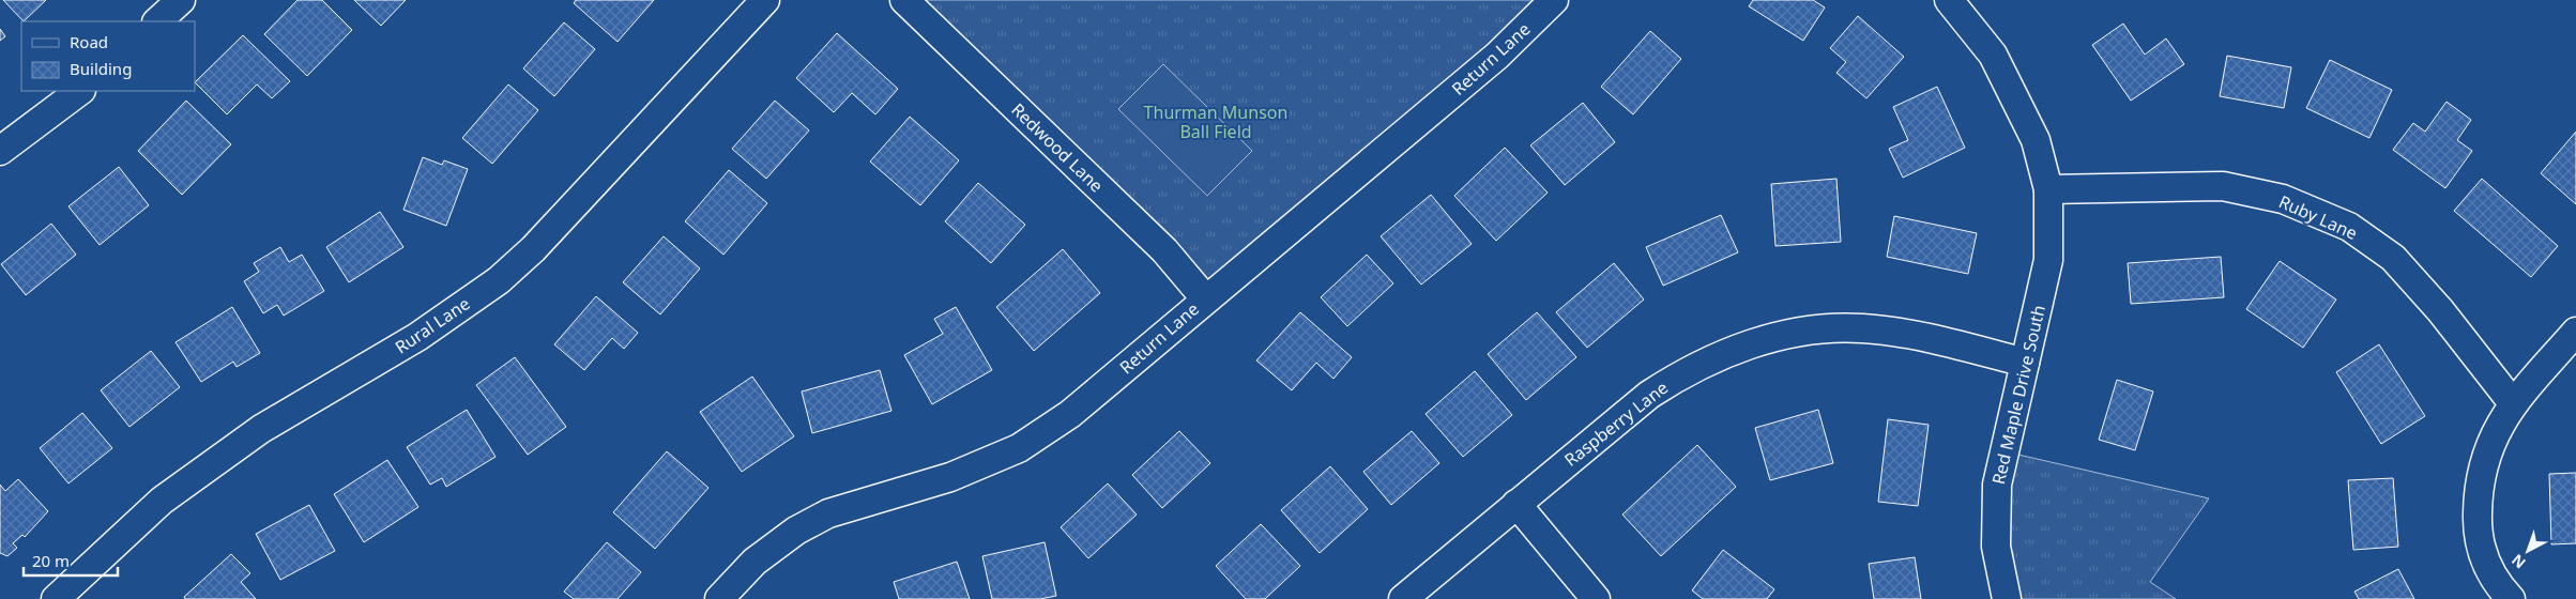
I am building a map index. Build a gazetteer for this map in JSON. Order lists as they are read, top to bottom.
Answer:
{
  "streets": {
    "street": [
      "Return Lane",
      "Redwood Lane",
      "Ruby Lane",
      "Rural Lane",
      "Red Maple Drive South",
      "Raspberry Lane"
    ]
  },
  "crossings": [
    ["Return Lane", "Redwood Lane"],
    ["Ruby Lane", "Red Maple Drive South"],
    ["Red Maple Drive South", "Raspberry Lane"]
  ],
  "parks": ["Thurman Munson Ball Field"],
  "legend": ["Road", "Building"],
  "scale_bar": "20 m",
  "north": "bottom left"
}
